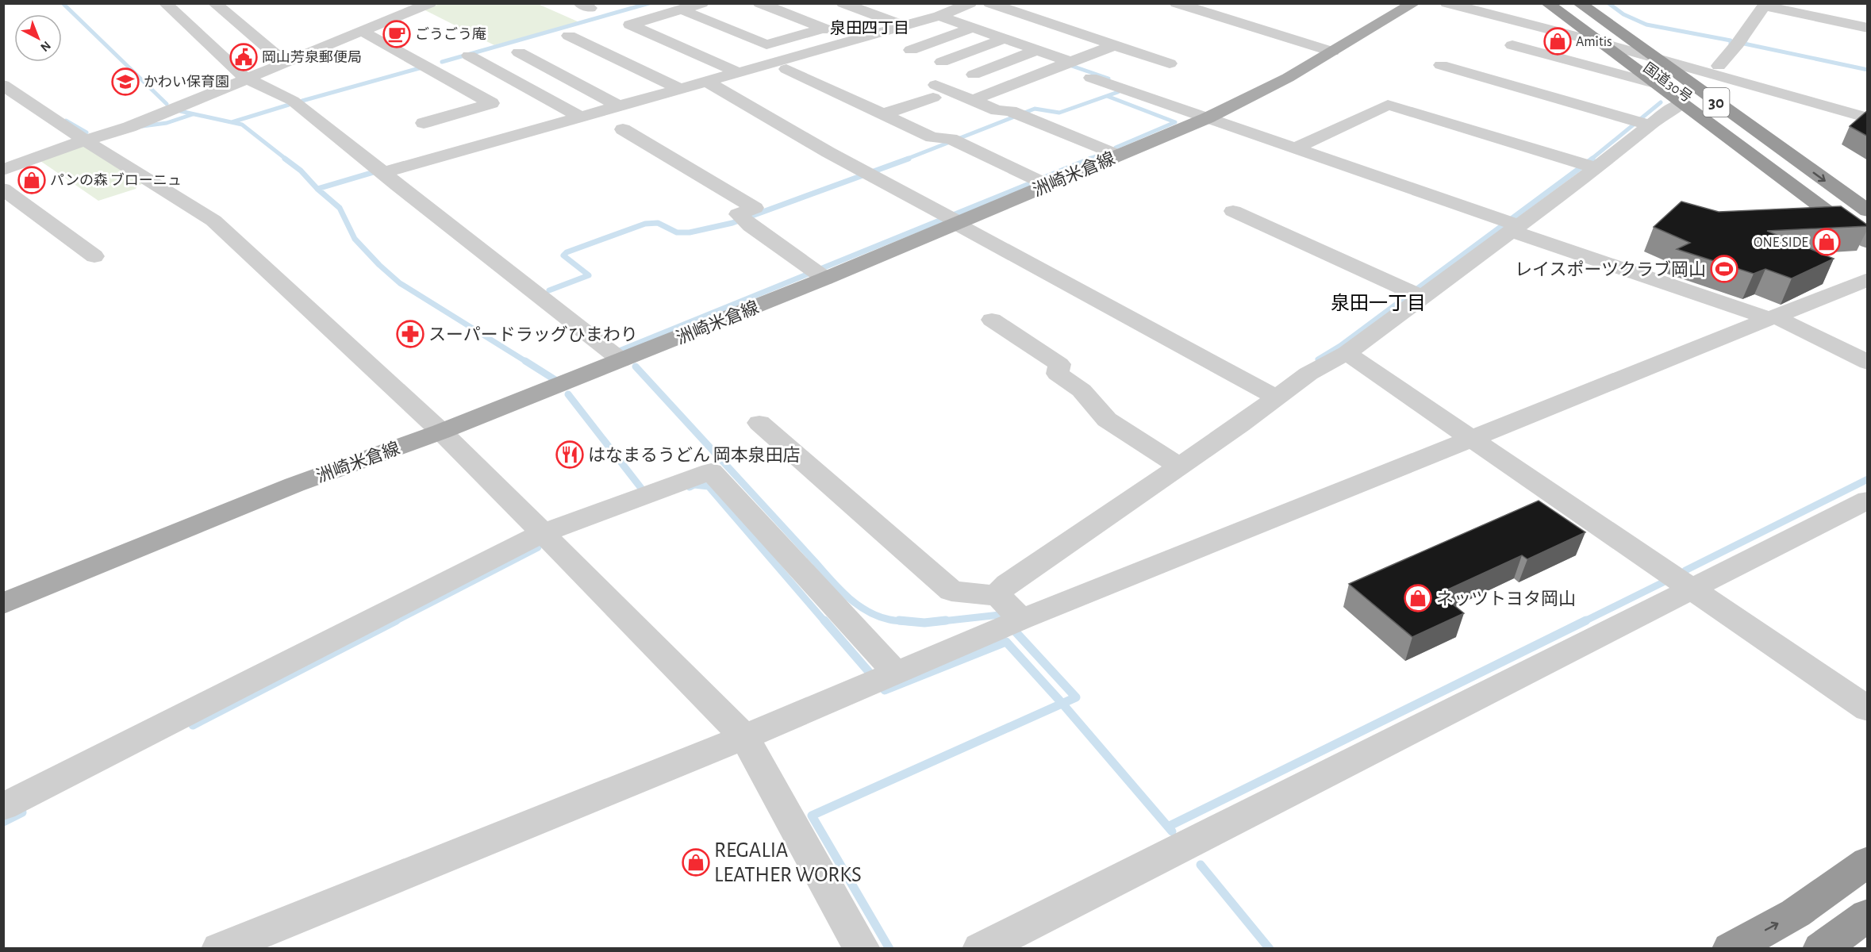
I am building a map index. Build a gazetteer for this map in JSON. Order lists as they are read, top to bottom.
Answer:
{
  "streets": {
    "highway": ["国道30号", "30"],
    "main road": ["洲崎米倉線"]
  },
  "districts": ["泉田四丁目", "泉田一丁目"],
  "places": {
    "cafe": ["ごうごう庵"],
    "shop": [
      "Amitis",
      "パンの森 ブローニュ",
      "ONE SIDE",
      "ネッツトヨタ岡山",
      "REGALIA LEATHER WORKS"
    ],
    "public building": ["岡山芳泉郵便局"],
    "school or university": ["かわい保育園"],
    "sports": ["レイスポーツクラブ岡山"],
    "pharmacy": ["スーパードラッグひまわり"],
    "restaurant": ["はなまるうどん 岡本泉田店"]
  },
  "north": "bottom right"
}
